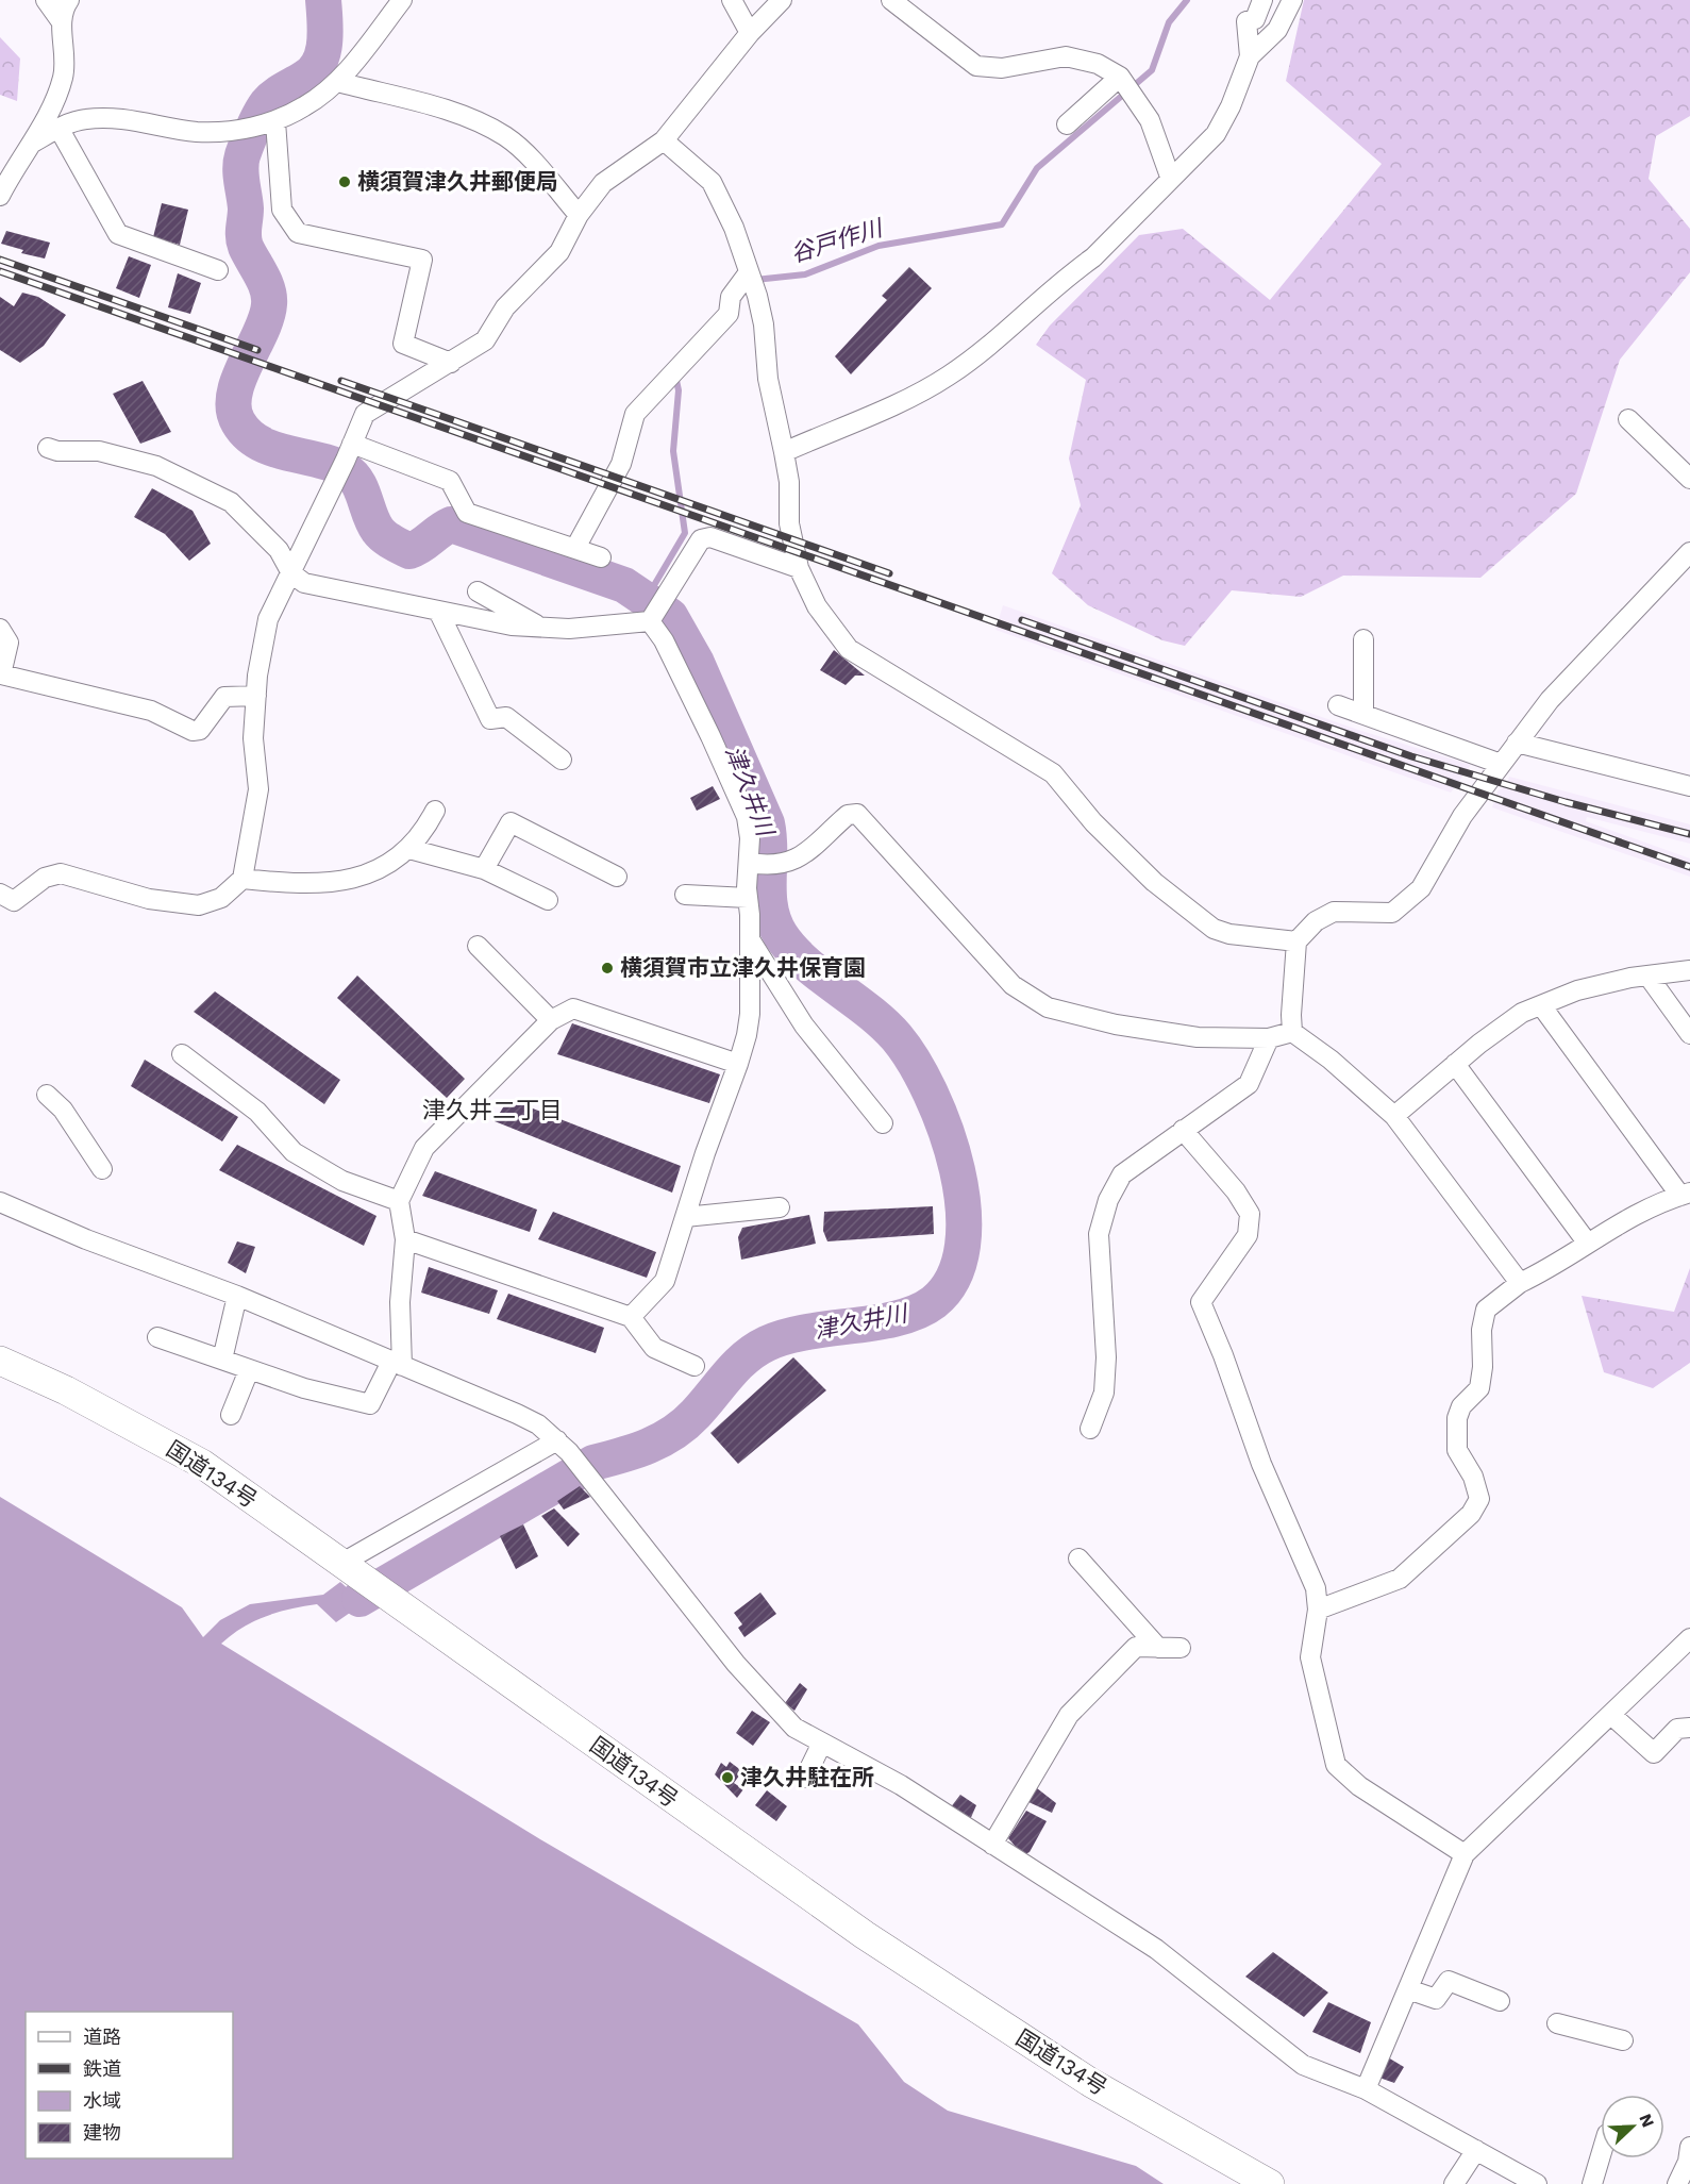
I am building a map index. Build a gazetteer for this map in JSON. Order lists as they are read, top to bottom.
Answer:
{
  "streets": {
    "highway": ["国道134号"]
  },
  "districts": ["津久井二丁目"],
  "water": ["谷戸作川", "津久井川"],
  "places": ["横須賀津久井郵便局", "横須賀市立津久井保育園", "津久井駐在所"],
  "legend": [
    "道路",
    "鉄道",
    "水域",
    "建物"
  ],
  "north": "top right"
}
